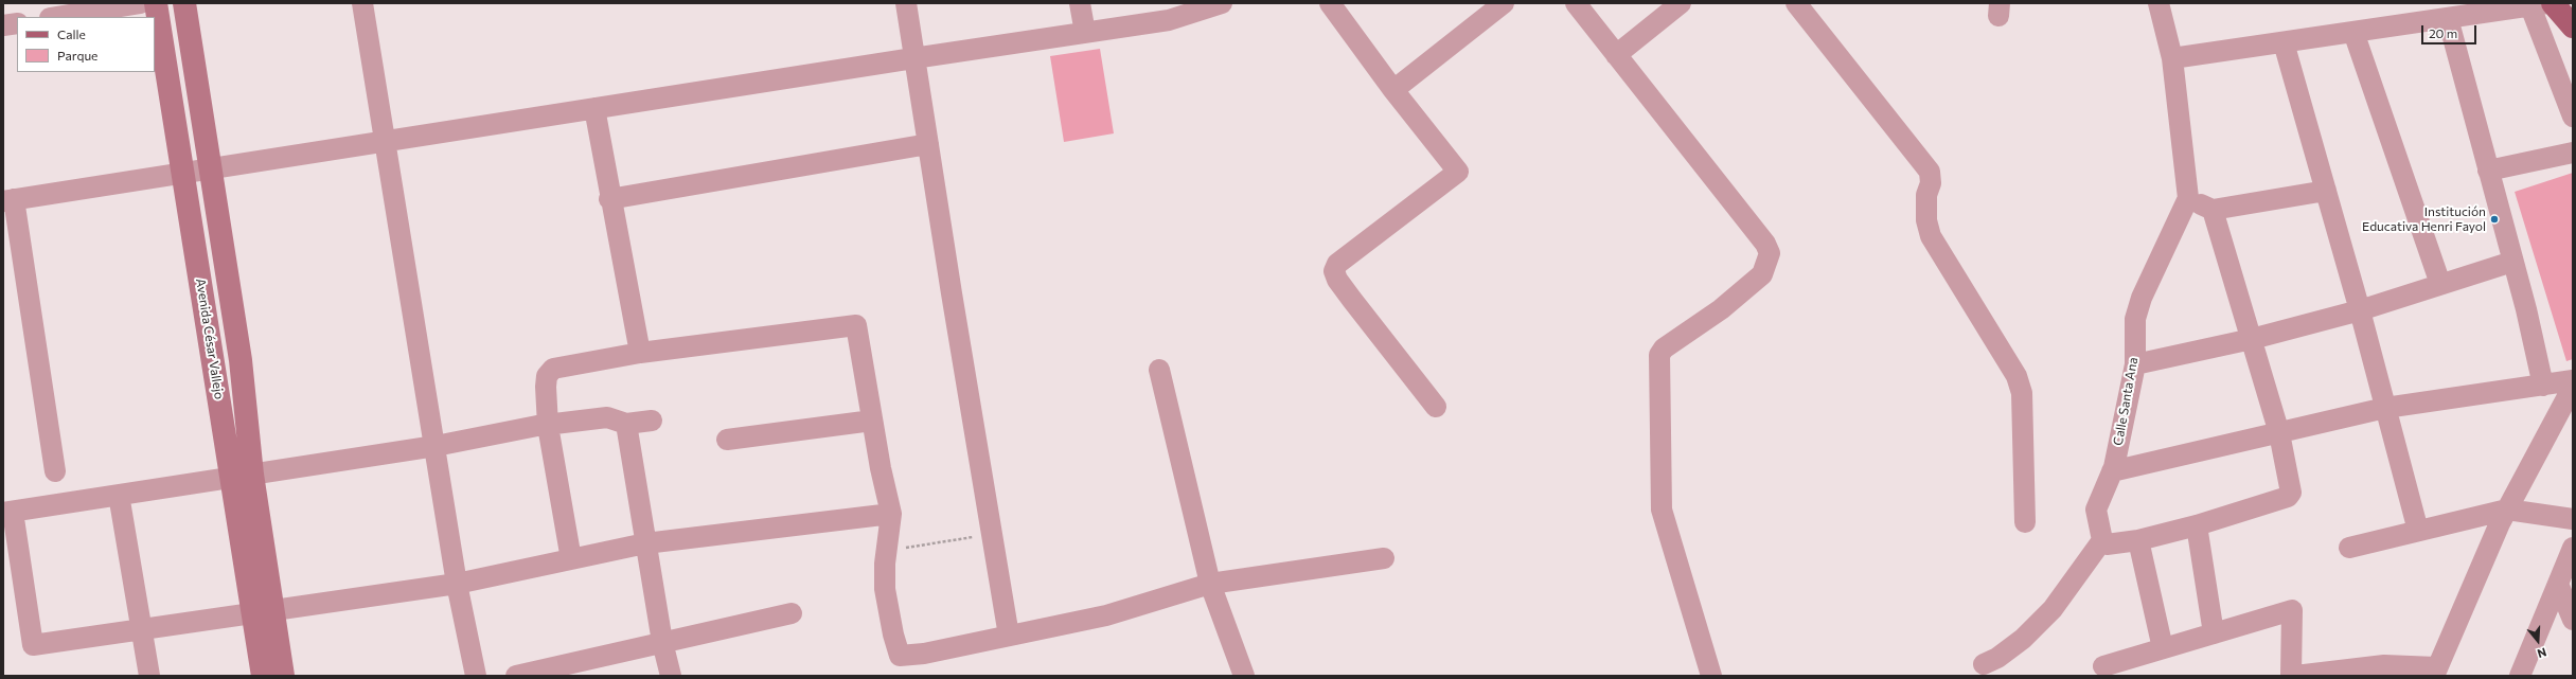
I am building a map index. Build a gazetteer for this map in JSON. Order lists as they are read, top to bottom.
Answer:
{
  "streets": {
    "street": ["Avenida César Vallejo", "Calle Santa Ana"]
  },
  "places": ["Institución Educativa Henri Fayol"],
  "legend": ["Calle", "Parque"],
  "scale_bar": "20 m",
  "north": "bottom"
}
